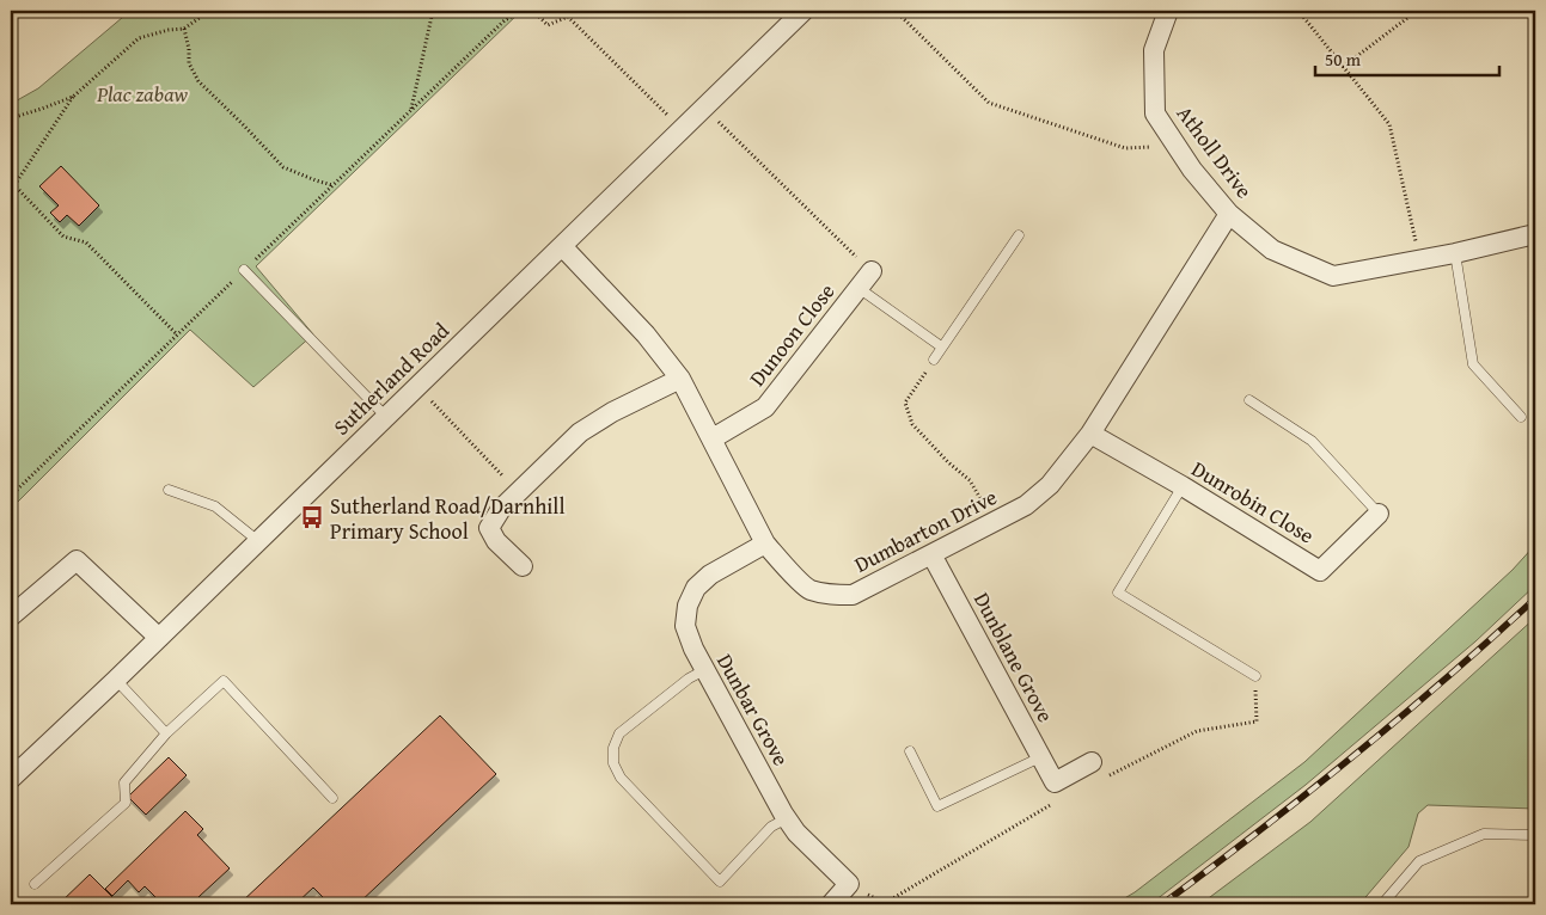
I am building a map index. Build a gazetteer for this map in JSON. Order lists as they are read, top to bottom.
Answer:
{
  "streets": {
    "street": [
      "Atholl Drive",
      "Dunoon Close",
      "Sutherland Road",
      "Dunrobin Close",
      "Dumbarton Drive",
      "Dunblane Grove",
      "Dunbar Grove"
    ]
  },
  "crossings": [
    ["Atholl Drive", "Dumbarton Drive"],
    ["Dunoon Close", "Dumbarton Drive"],
    ["Sutherland Road", "Dumbarton Drive"],
    ["Dunrobin Close", "Dumbarton Drive"],
    ["Dumbarton Drive", "Dunblane Grove"],
    ["Dumbarton Drive", "Dunbar Grove"]
  ],
  "parks": ["Plac zabaw"],
  "places": {
    "bus stop": ["Sutherland Road/Darnhill Primary School"]
  },
  "scale_bar": "50 m"
}
